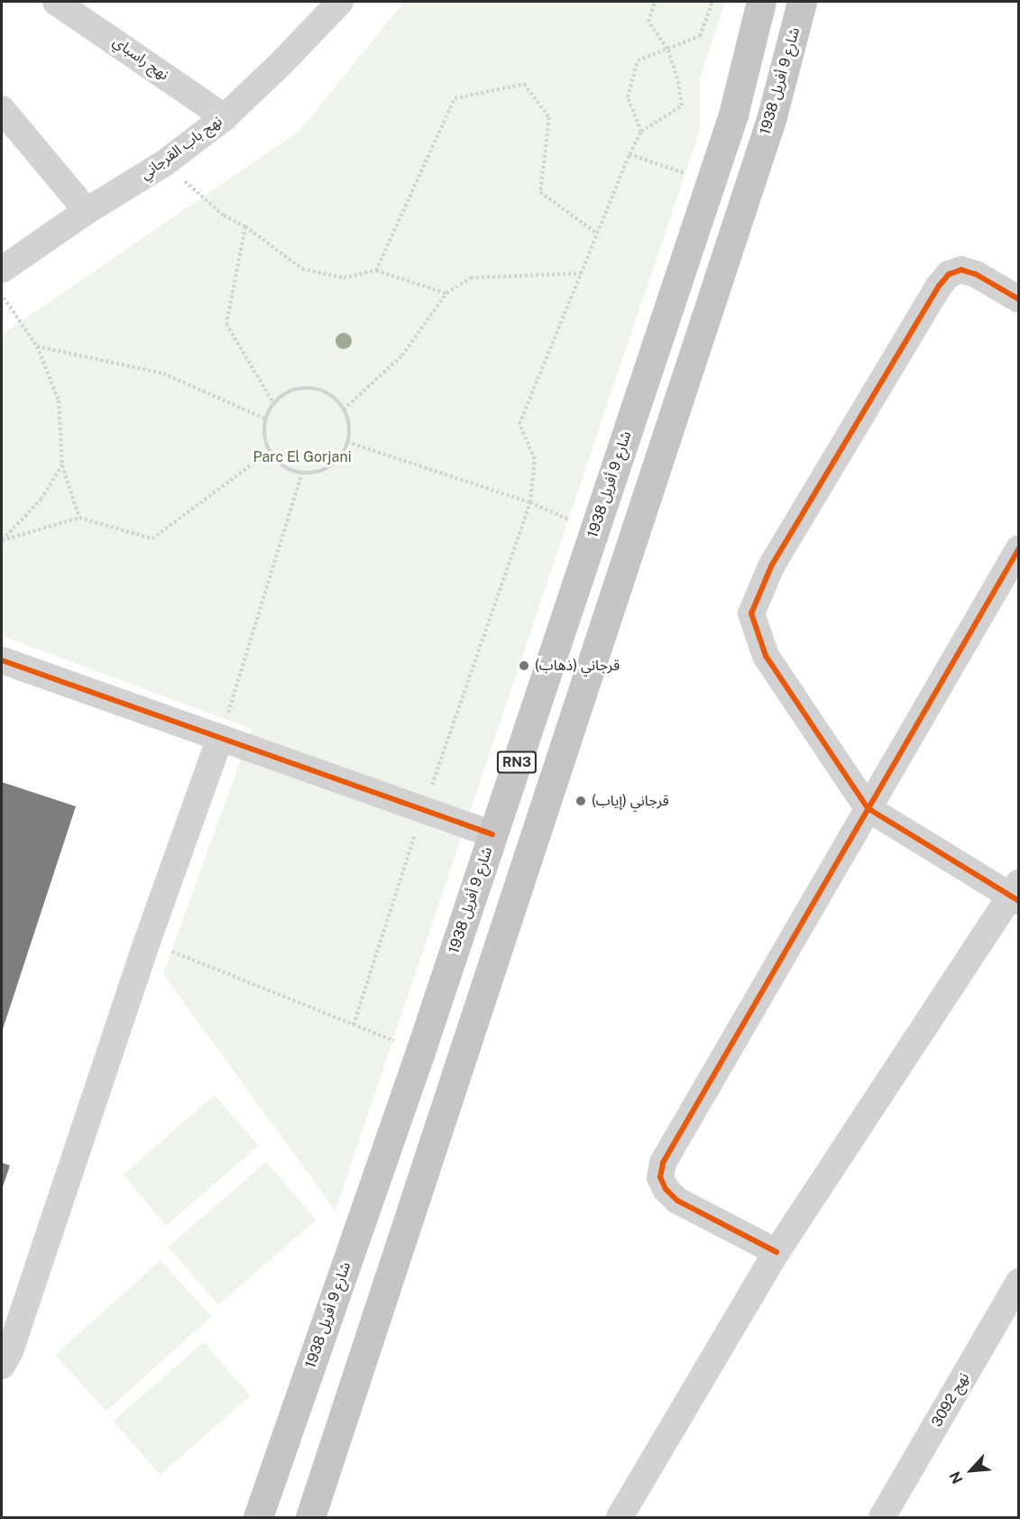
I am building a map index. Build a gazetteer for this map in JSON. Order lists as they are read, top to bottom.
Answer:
{
  "streets": {
    "main road": ["شارع 9 أفريل 1938", "RN3"],
    "street": ["نهج راسباي", "نهج باب القرجاني", "نهج 3092"]
  },
  "crossings": [
    ["نهج راسباي", "نهج باب القرجاني"]
  ],
  "parks": ["Parc El Gorjani"],
  "places": ["قرجاني (ذهاب)", "قرجاني (إياب)"],
  "north": "bottom left"
}
